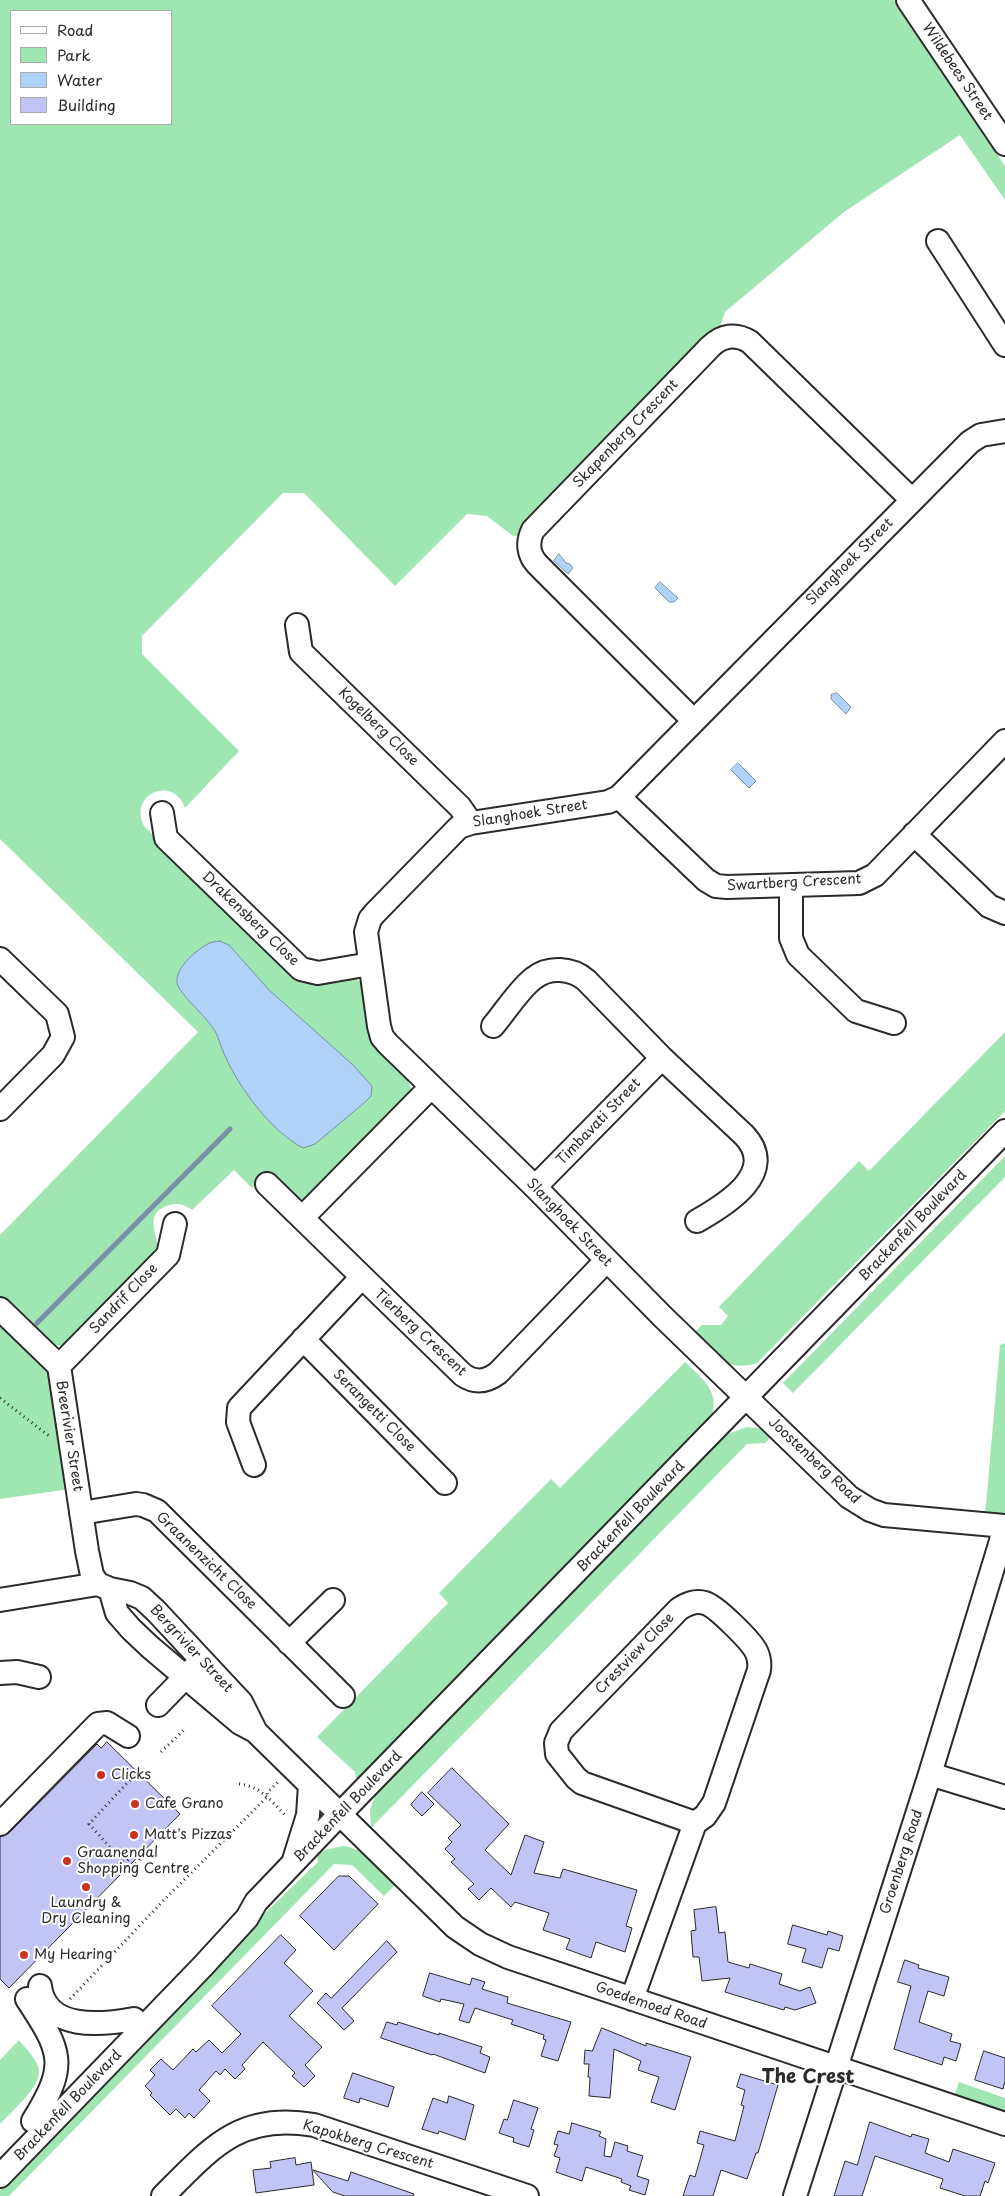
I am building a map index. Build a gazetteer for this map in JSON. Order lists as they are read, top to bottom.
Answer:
{
  "streets": {
    "street": [
      "Wildebees Street",
      "Skapenberg Crescent",
      "Slanghoek Street",
      "Kogelberg Close",
      "Swartberg Crescent",
      "Drakensberg Close",
      "Timbavati Street",
      "Brackenfell Boulevard",
      "Sandrif Close",
      "Tierberg Crescent",
      "Serangetti Close",
      "Breerivier Street",
      "Joostenberg Road",
      "Graanenzicht Close",
      "Bergrivier Street",
      "Crestview Close",
      "Groenberg Road",
      "Goedemoed Road",
      "Kapokberg Crescent"
    ]
  },
  "crossings": [
    ["Skapenberg Crescent", "Slanghoek Street"],
    ["Slanghoek Street", "Kogelberg Close"],
    ["Slanghoek Street", "Swartberg Crescent"],
    ["Slanghoek Street", "Drakensberg Close"],
    ["Slanghoek Street", "Timbavati Street"],
    ["Slanghoek Street", "Brackenfell Boulevard"],
    ["Slanghoek Street", "Tierberg Crescent"],
    ["Slanghoek Street", "Joostenberg Road"],
    ["Brackenfell Boulevard", "Joostenberg Road"],
    ["Brackenfell Boulevard", "Bergrivier Street"],
    ["Brackenfell Boulevard", "Goedemoed Road"],
    ["Sandrif Close", "Breerivier Street"],
    ["Breerivier Street", "Graanenzicht Close"],
    ["Breerivier Street", "Bergrivier Street"],
    ["Joostenberg Road", "Groenberg Road"],
    ["Bergrivier Street", "Goedemoed Road"],
    ["Crestview Close", "Goedemoed Road"],
    ["Groenberg Road", "Goedemoed Road"]
  ],
  "districts": ["The Crest"],
  "places": [
    "Clicks",
    "Cafe Grano",
    "Matt's Pizzas",
    "Graanendal Shopping Centre",
    "Laundry & Dry Cleaning",
    "My Hearing"
  ],
  "legend": [
    "Road",
    "Park",
    "Water",
    "Building"
  ]
}
